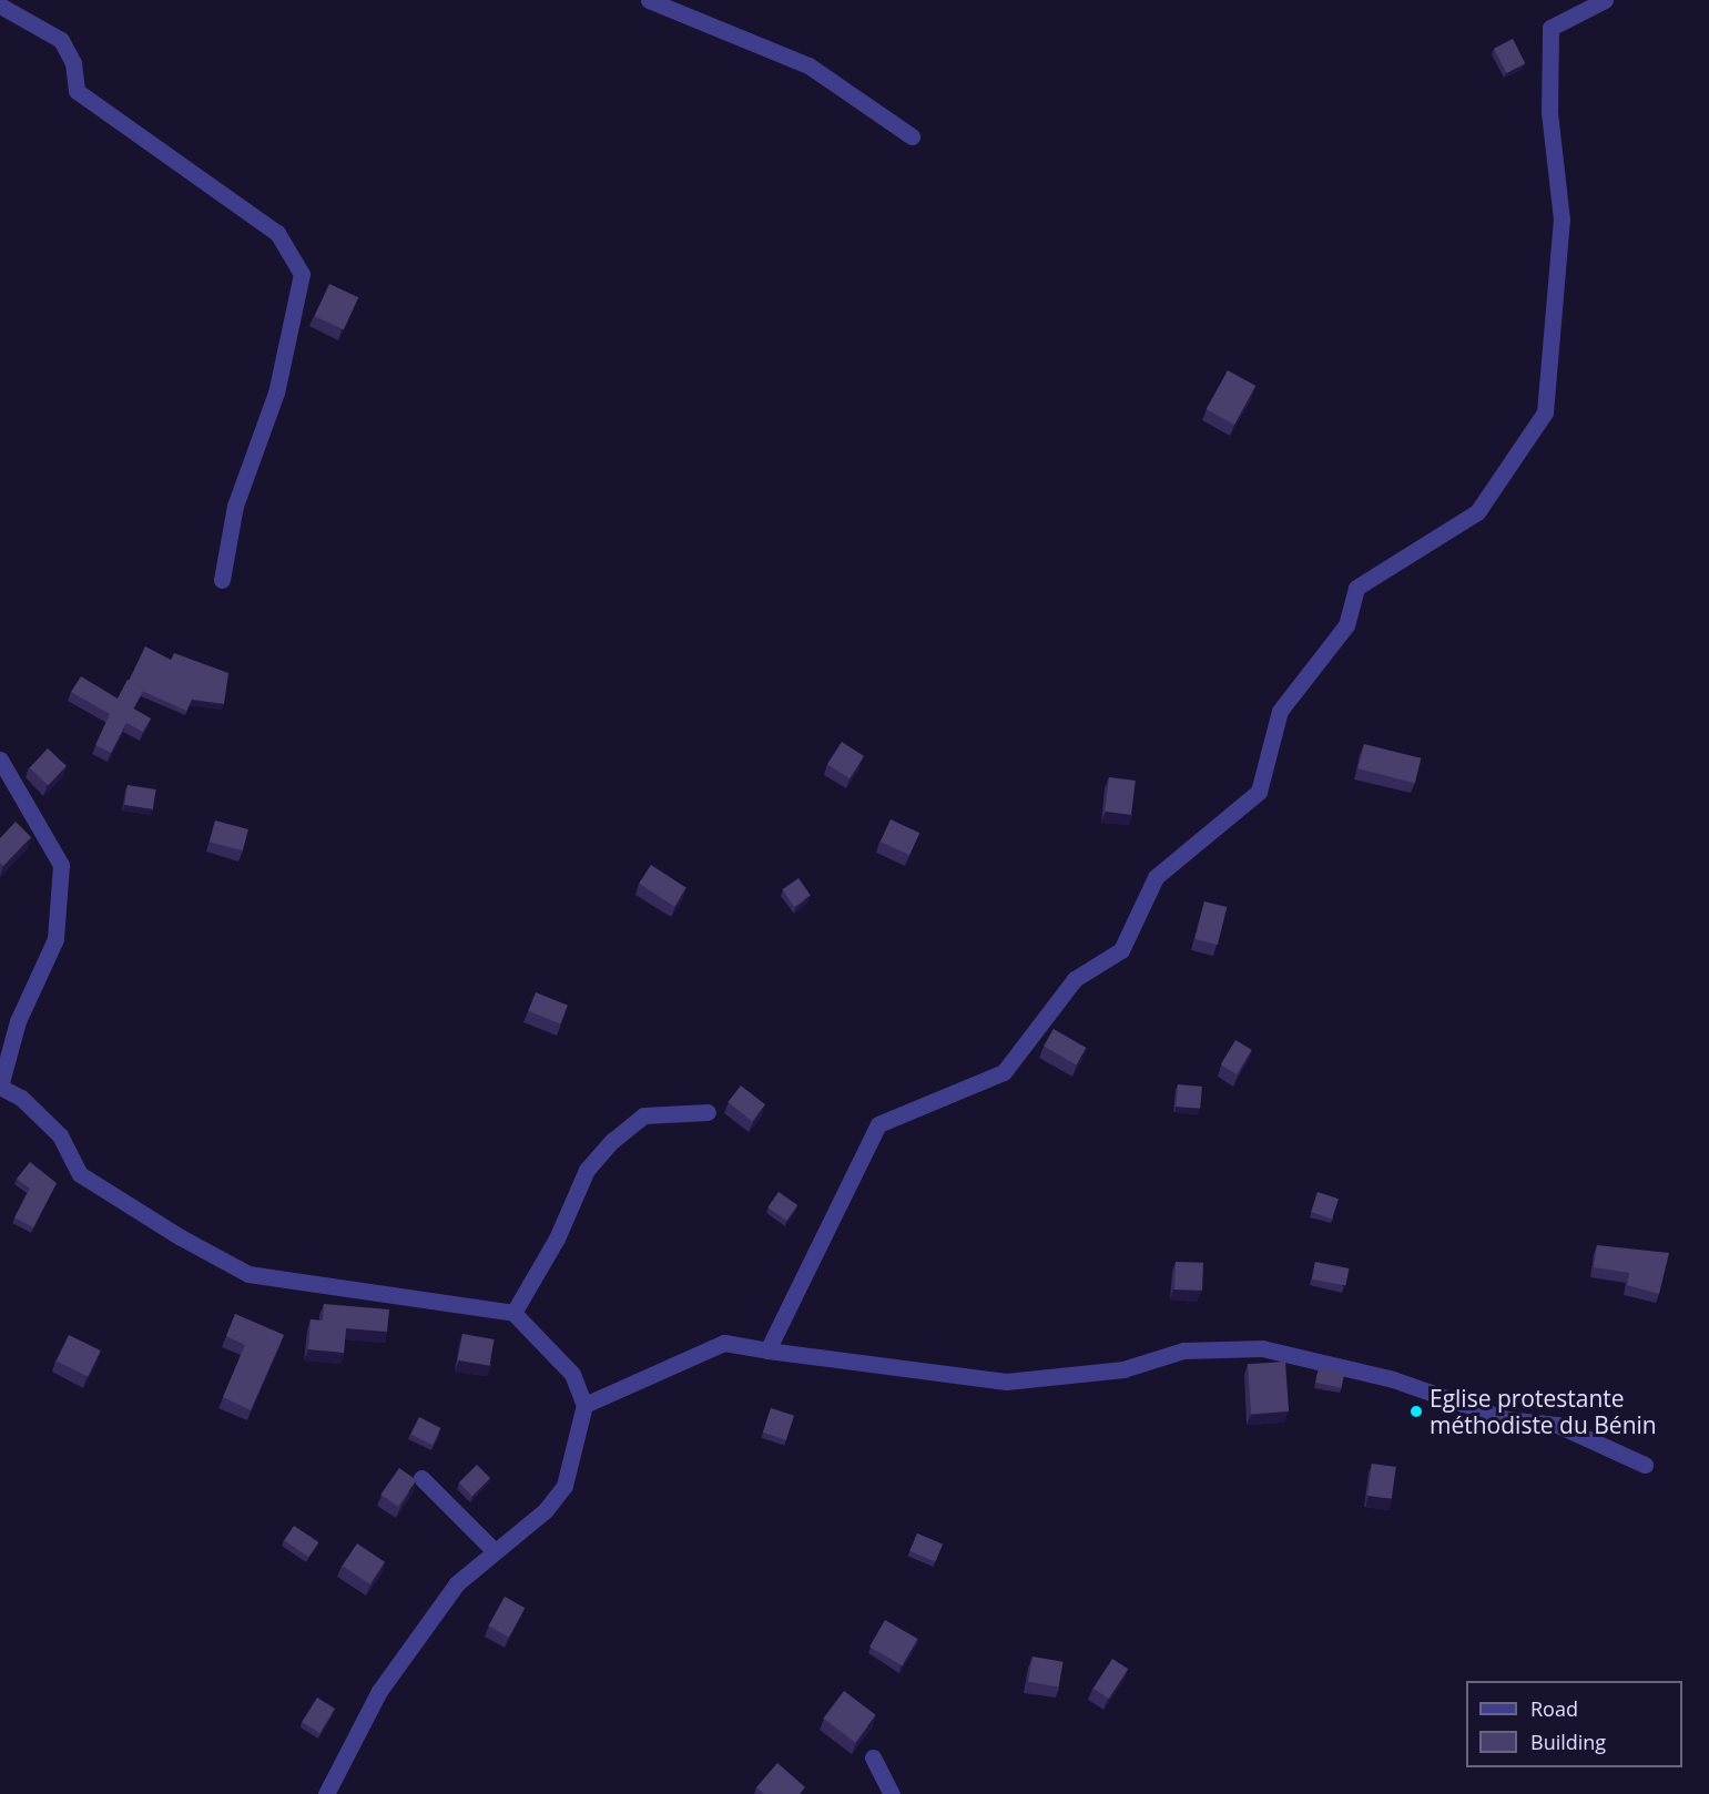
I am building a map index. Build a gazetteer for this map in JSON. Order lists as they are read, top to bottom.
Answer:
{
  "places": ["Eglise protestante méthodiste du Bénin"],
  "legend": ["Road", "Building"]
}
